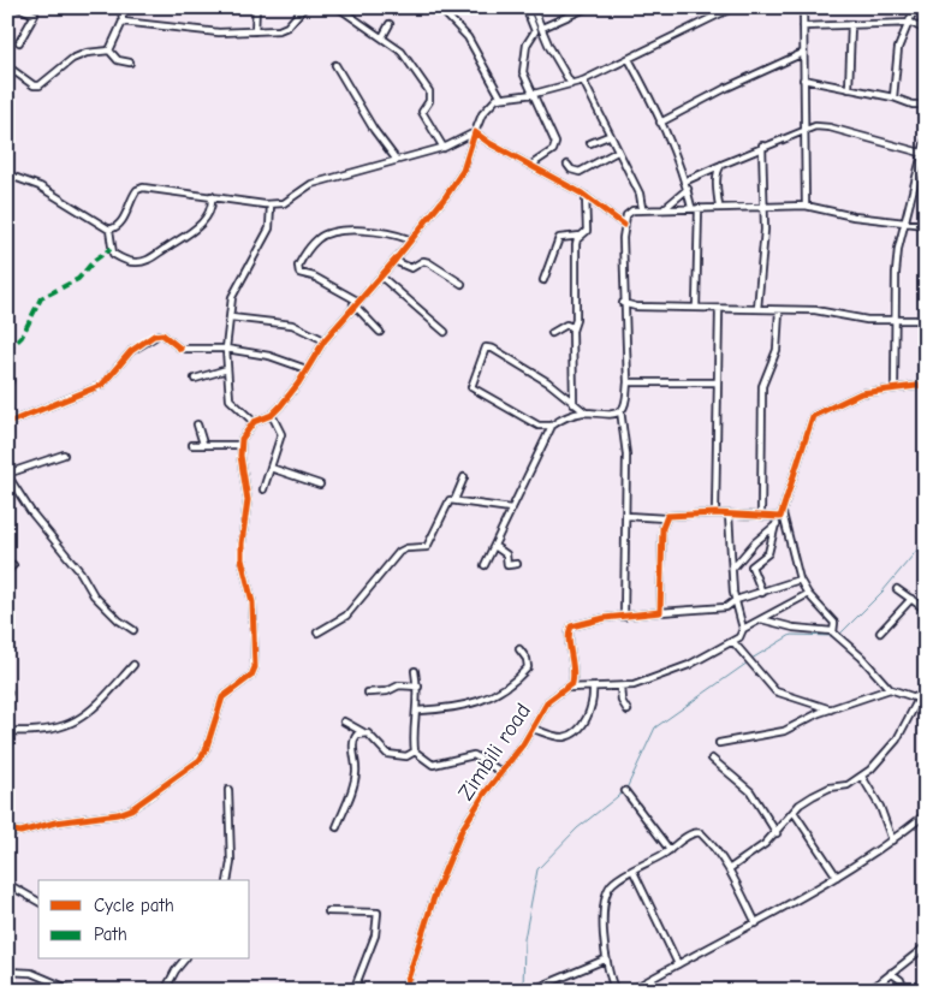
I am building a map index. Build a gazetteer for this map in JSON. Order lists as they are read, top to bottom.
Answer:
{
  "streets": {
    "street": ["Zimbili road"]
  },
  "legend": ["Cycle path", "Path"]
}
